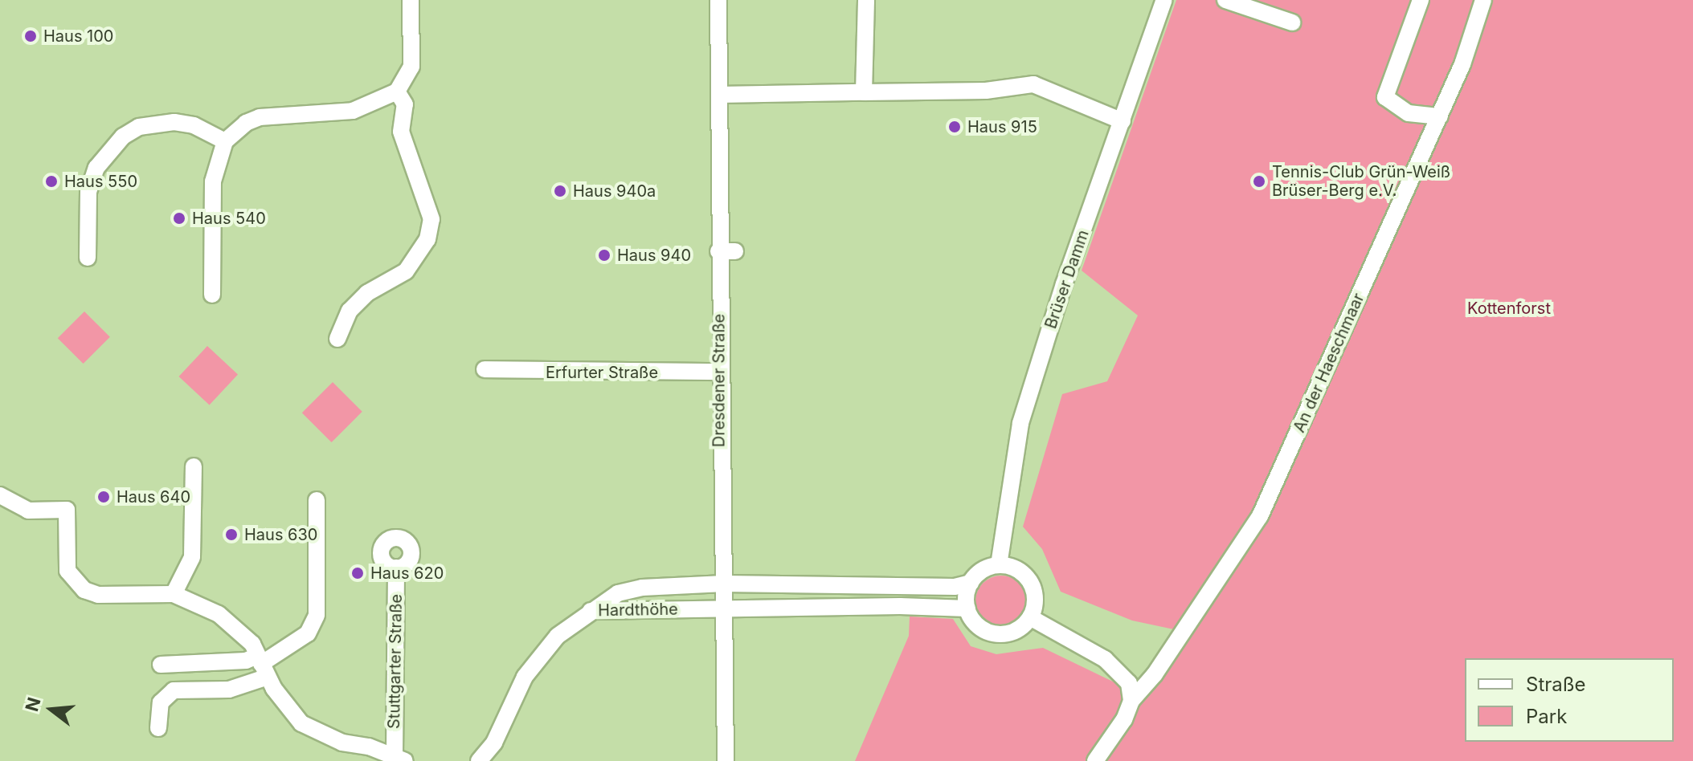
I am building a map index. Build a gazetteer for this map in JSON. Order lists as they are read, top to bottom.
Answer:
{
  "streets": {
    "street": [
      "Brüser Damm",
      "An der Haeschmaar",
      "Erfurter Straße",
      "Dresdener Straße",
      "Hardthöhe",
      "Stuttgarter Straße"
    ]
  },
  "crossings": [
    ["Brüser Damm", "Hardthöhe"],
    ["Erfurter Straße", "Dresdener Straße"],
    ["Dresdener Straße", "Hardthöhe"]
  ],
  "parks": ["Kottenforst"],
  "places": [
    "Haus 100",
    "Haus 915",
    "Haus 550",
    "Tennis-Club Grün-Weiß Brüser-Berg e.V.",
    "Haus 940a",
    "Haus 540",
    "Haus 940",
    "Haus 640",
    "Haus 630",
    "Haus 620"
  ],
  "legend": ["Straße", "Park"],
  "north": "left"
}
